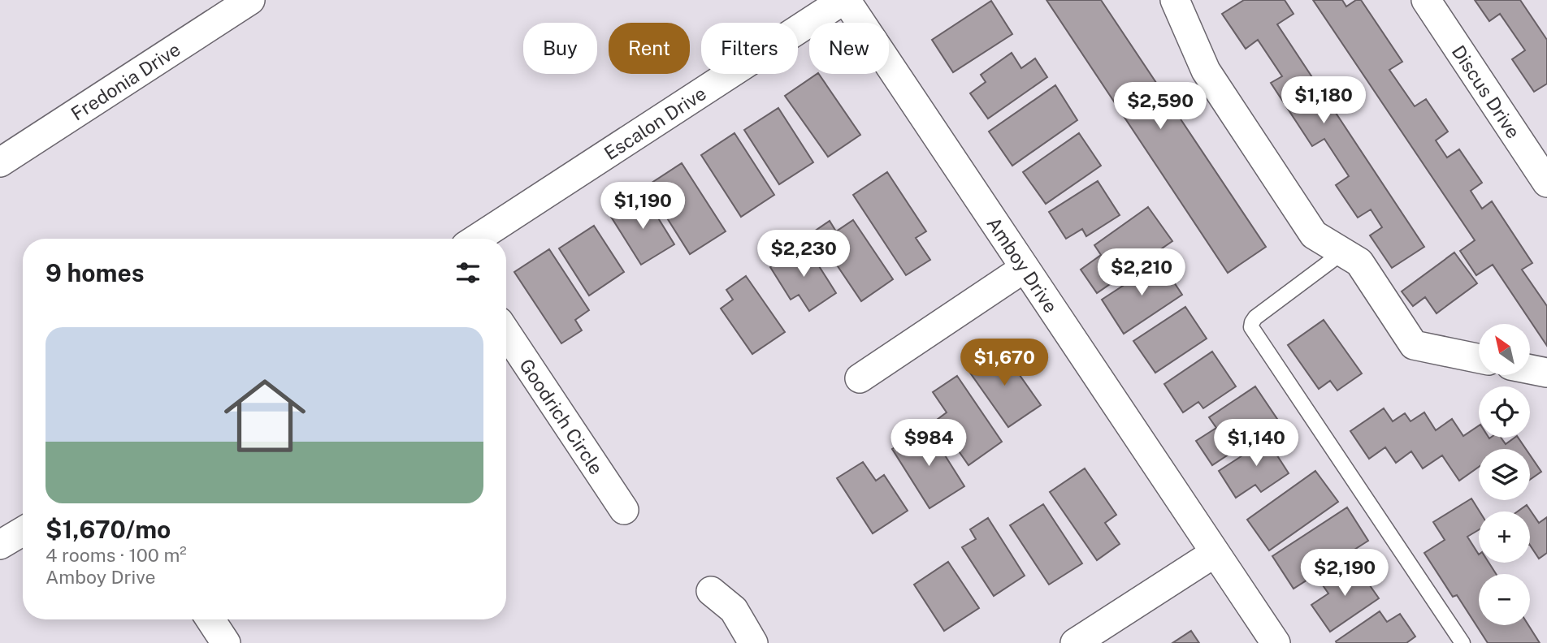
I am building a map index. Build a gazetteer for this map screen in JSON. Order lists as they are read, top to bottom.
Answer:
{
  "streets": {
    "street": [
      "Fredonia Drive",
      "Discus Drive",
      "Escalon Drive",
      "Amboy Drive",
      "Goodrich Circle"
    ]
  },
  "crossings": [
    ["Escalon Drive", "Amboy Drive"]
  ],
  "north": "top left",
  "page": {
    "chip": [
      "Buy",
      "Rent",
      "Filters",
      "New"
    ],
    "price": [
      "$1,180",
      "$2,590",
      "$1,190",
      "$2,230",
      "$2,210",
      "$1,670",
      "$984",
      "$1,140",
      "$2,190"
    ],
    "heading": "9 homes",
    "list": [
      {
        "name": "$1,670/mo",
        "note": "4 rooms · 100 m² · Amboy Drive"
      }
    ],
    "map_buttons": ["+", "−"]
  }
}
